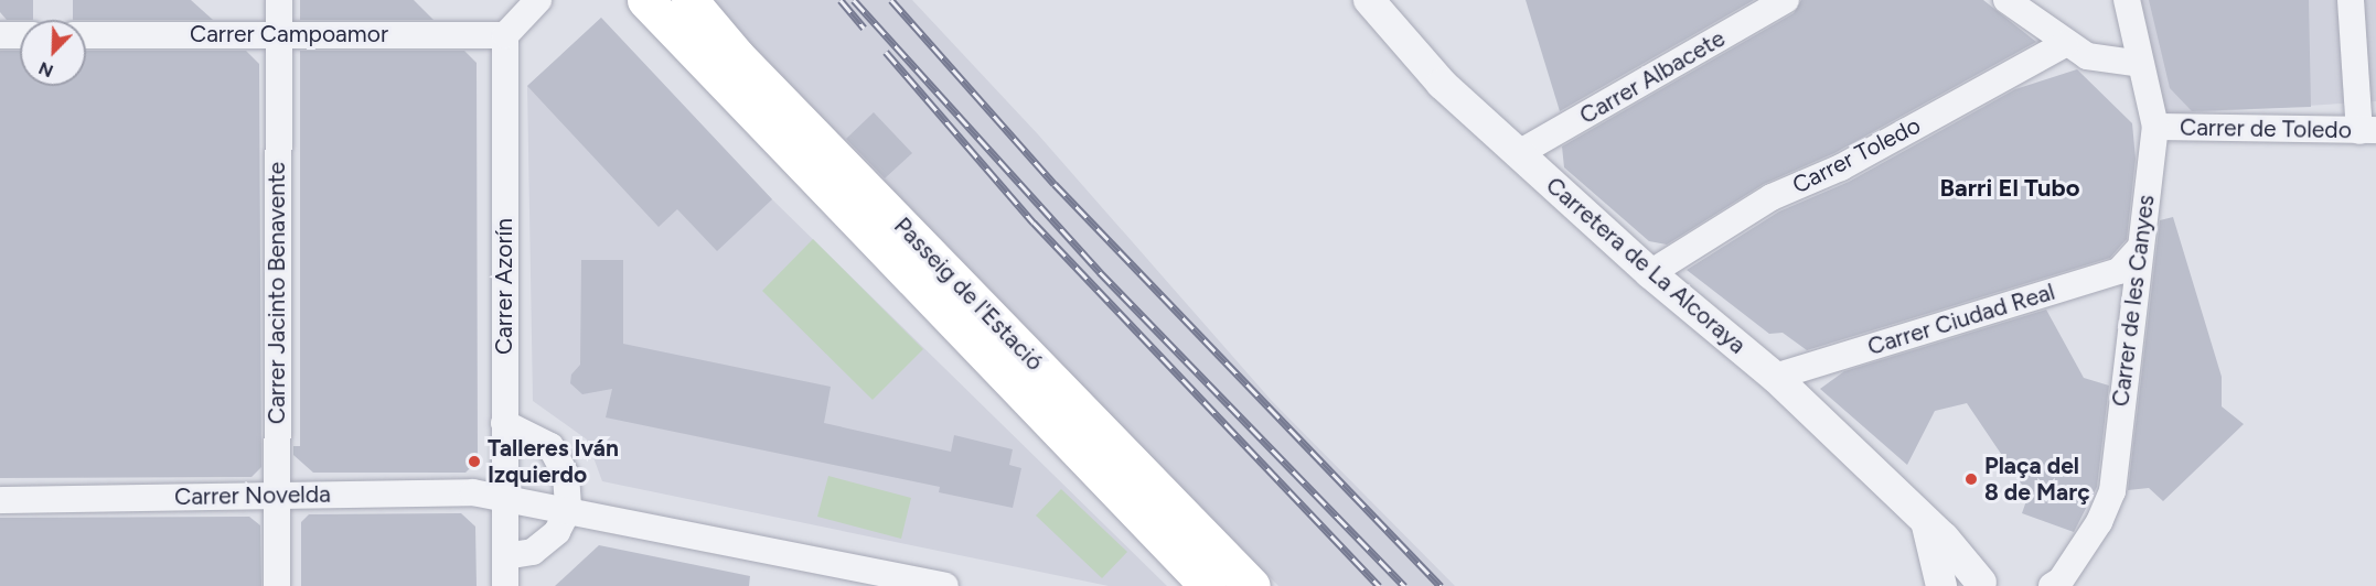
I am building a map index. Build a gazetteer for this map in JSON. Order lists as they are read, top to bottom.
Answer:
{
  "streets": {
    "main road": ["Passeig de l'Estació"],
    "street": [
      "Carrer Campoamor",
      "Carrer Albacete",
      "Carrer de Toledo",
      "Carrer Toledo",
      "Carretera de La Alcoraya",
      "Carrer Azorín",
      "Carrer Jacinto Benavente",
      "Carrer de les Canyes",
      "Carrer Ciudad Real",
      "Carrer Novelda"
    ]
  },
  "crossings": [
    ["Carrer Campoamor", "Carrer Azorín"],
    ["Carrer Campoamor", "Carrer Jacinto Benavente"],
    ["Carrer Albacete", "Carretera de La Alcoraya"],
    ["Carrer de Toledo", "Carrer de les Canyes"],
    ["Carrer Toledo", "Carretera de La Alcoraya"],
    ["Carretera de La Alcoraya", "Carrer Ciudad Real"],
    ["Carrer Azorín", "Carrer Novelda"],
    ["Carrer Jacinto Benavente", "Carrer Novelda"],
    ["Carrer de les Canyes", "Carrer Ciudad Real"]
  ],
  "districts": ["Barri El Tubo"],
  "places": ["Talleres Iván Izquierdo", "Plaça del 8 de Març"],
  "north": "bottom left"
}
